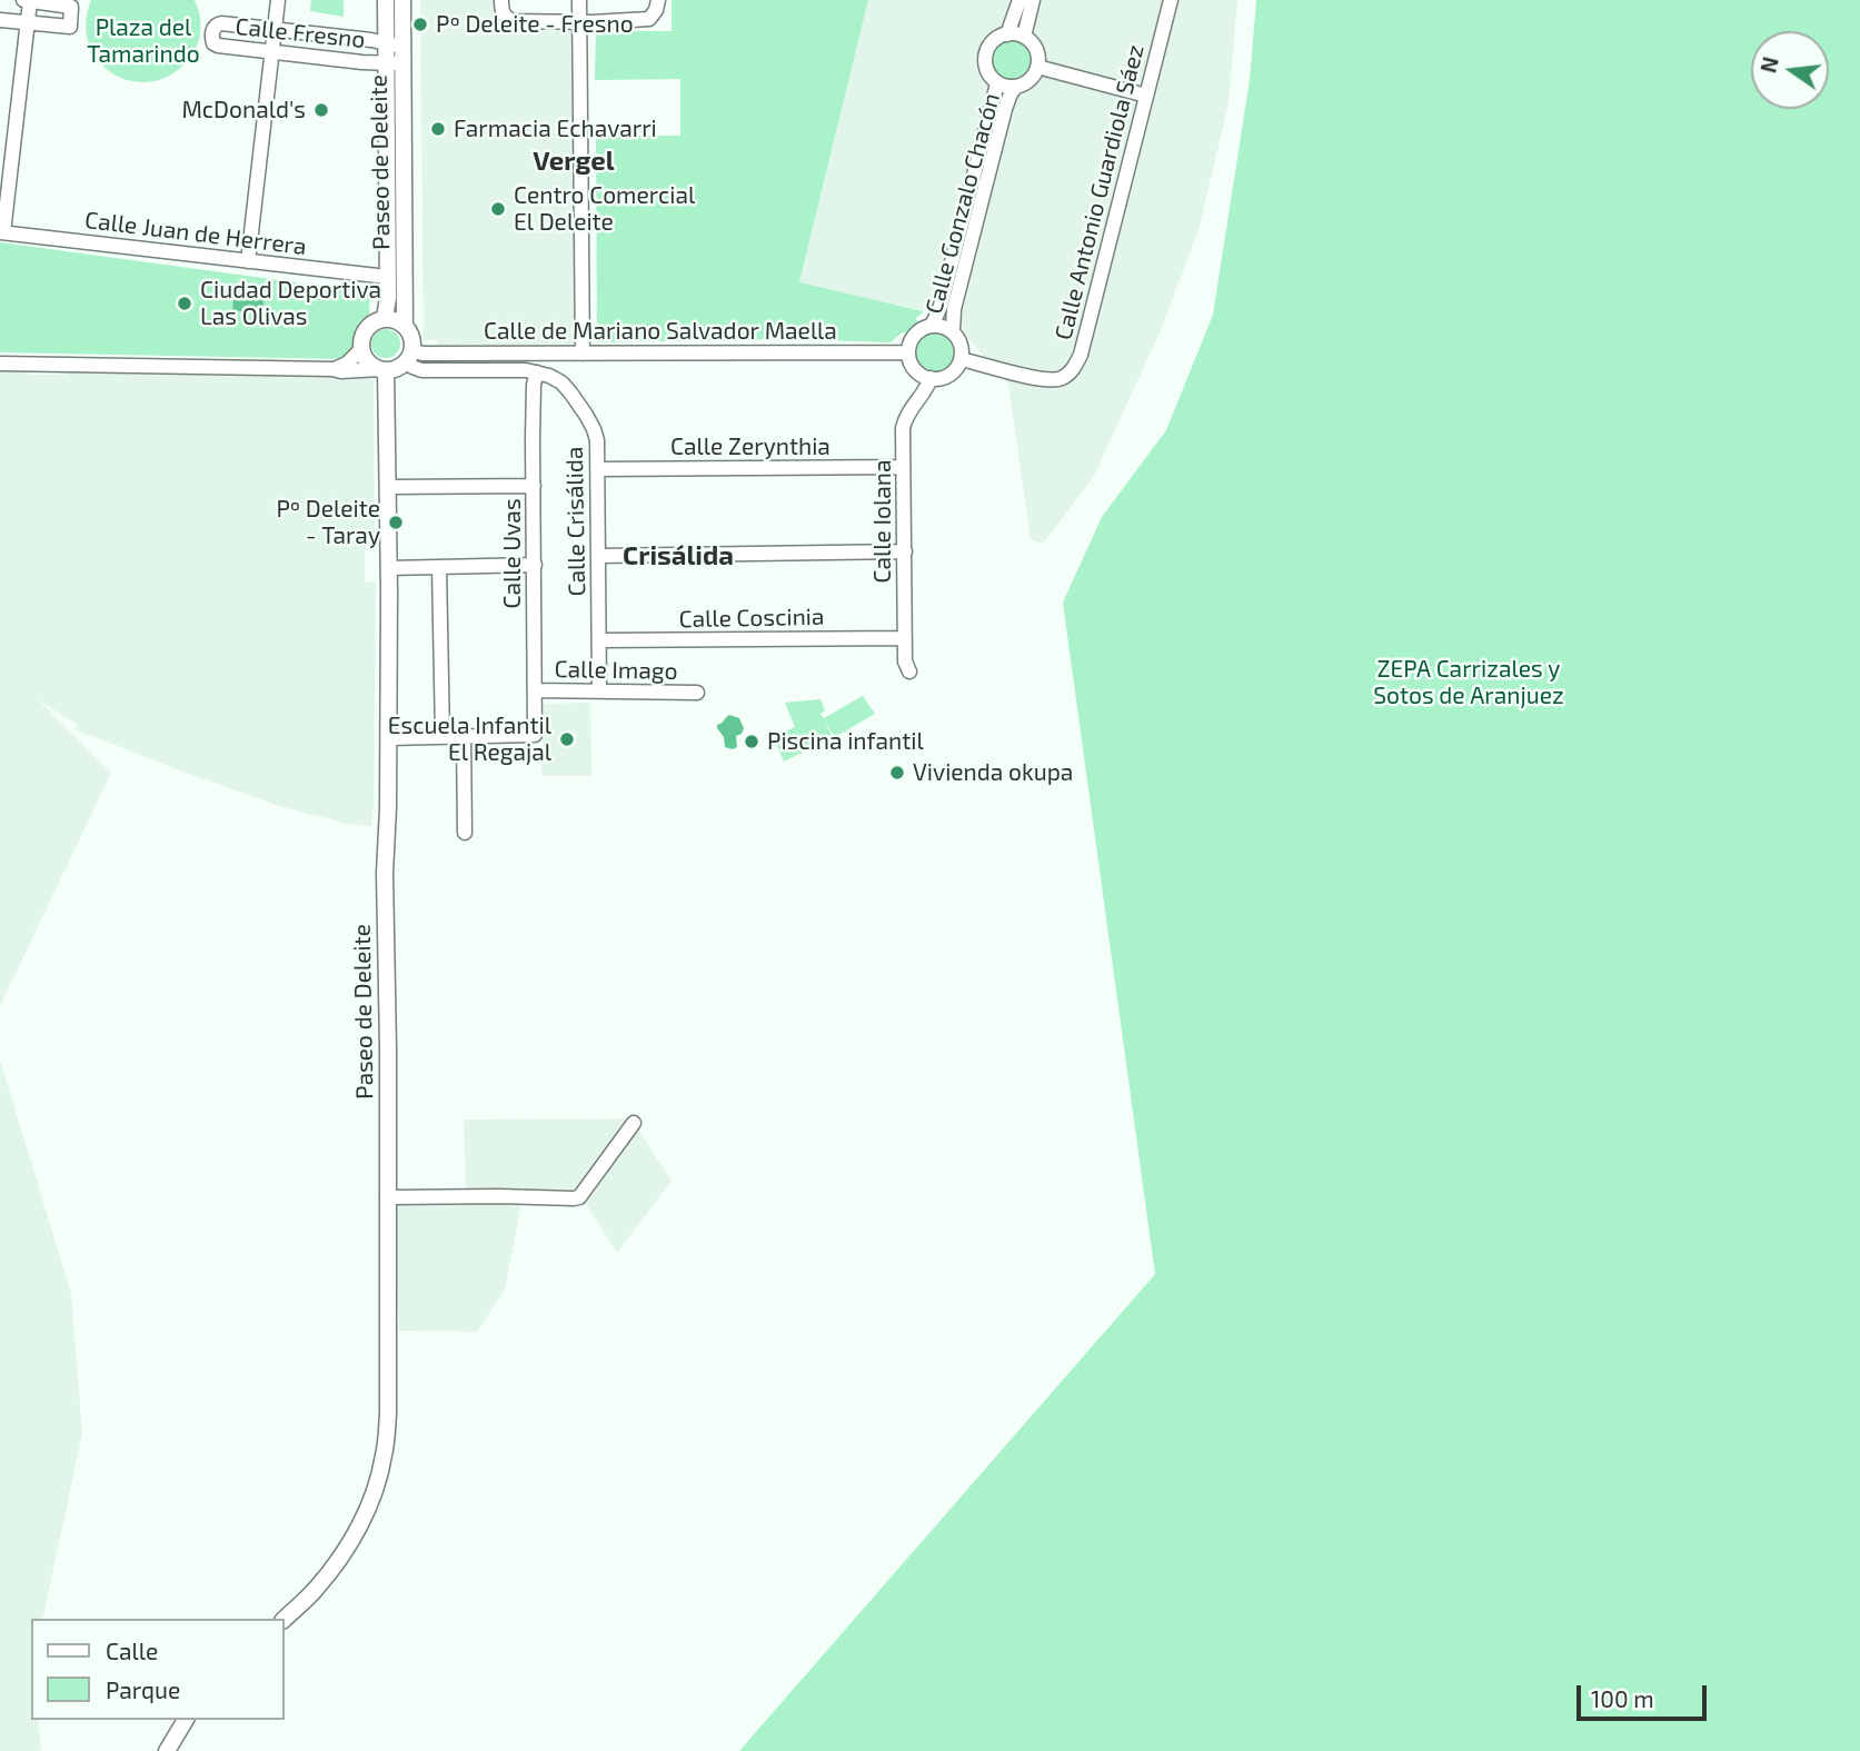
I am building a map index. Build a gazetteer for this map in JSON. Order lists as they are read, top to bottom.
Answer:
{
  "streets": {
    "main road": ["Paseo de Deleite"],
    "street": [
      "Calle Fresno",
      "Calle Antonio Guardiola Sáez",
      "Calle Gonzalo Chacón",
      "Calle Juan de Herrera",
      "Calle de Mariano Salvador Maella",
      "Calle Zerynthia",
      "Calle Crisálida",
      "Calle Iolana",
      "Calle Uvas",
      "Calle Coscinia",
      "Calle Imago"
    ]
  },
  "crossings": [
    ["Calle Fresno", "Paseo de Deleite"],
    ["Paseo de Deleite", "Calle Juan de Herrera"],
    ["Paseo de Deleite", "Calle de Mariano Salvador Maella"],
    ["Calle Antonio Guardiola Sáez", "Calle Gonzalo Chacón"],
    ["Calle Antonio Guardiola Sáez", "Calle de Mariano Salvador Maella"],
    ["Calle Antonio Guardiola Sáez", "Calle Iolana"],
    ["Calle Gonzalo Chacón", "Calle de Mariano Salvador Maella"],
    ["Calle Gonzalo Chacón", "Calle Iolana"],
    ["Calle de Mariano Salvador Maella", "Calle Iolana"],
    ["Calle Zerynthia", "Calle Crisálida"],
    ["Calle Zerynthia", "Calle Iolana"],
    ["Calle Crisálida", "Calle Uvas"],
    ["Calle Crisálida", "Calle Coscinia"],
    ["Calle Crisálida", "Calle Imago"],
    ["Calle Iolana", "Calle Coscinia"],
    ["Calle Uvas", "Calle Imago"]
  ],
  "districts": ["Vergel", "Crisálida"],
  "parks": ["Plaza del Tamarindo", "ZEPA Carrizales y Sotos de Aranjuez"],
  "places": [
    "Pº Deleite - Fresno",
    "McDonald's",
    "Farmacia Echavarri",
    "Centro Comercial El Deleite",
    "Ciudad Deportiva Las Olivas",
    "Pº Deleite - Taray",
    "Escuela Infantil El Regajal",
    "Piscina infantil",
    "Vivienda okupa"
  ],
  "legend": ["Calle", "Parque"],
  "scale_bar": "100 m",
  "north": "left"
}
